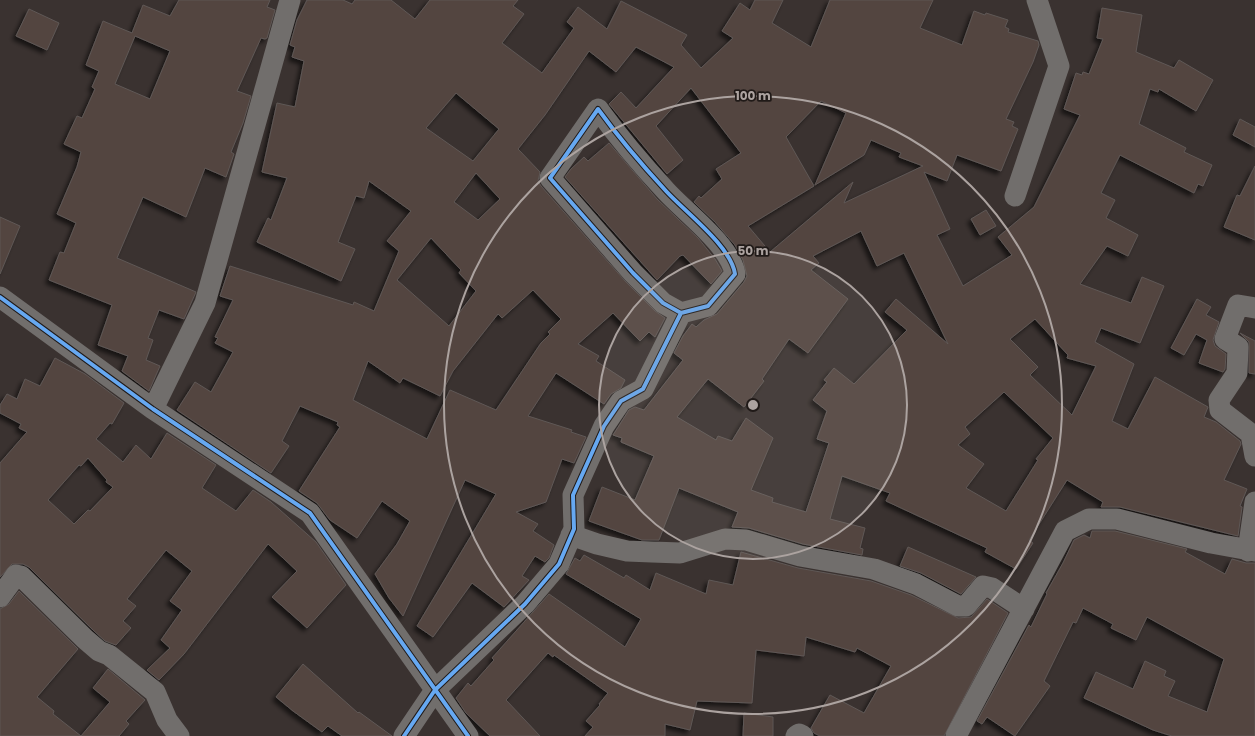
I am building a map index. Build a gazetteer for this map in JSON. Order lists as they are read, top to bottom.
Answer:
{
  "rings": ["100 m", "50 m"]
}
